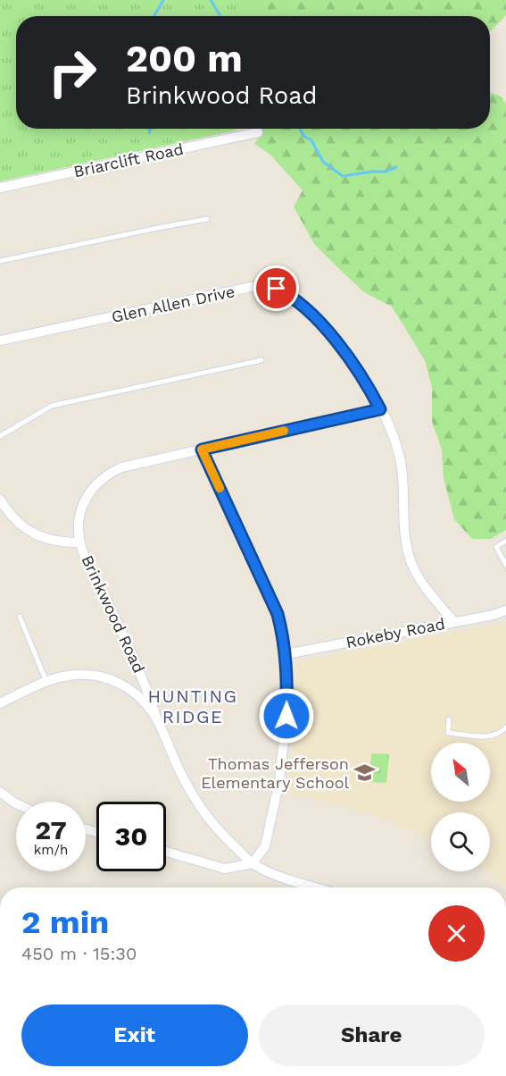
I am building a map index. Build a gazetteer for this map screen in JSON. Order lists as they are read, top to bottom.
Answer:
{
  "streets": {
    "street": [
      "Briarclift Road",
      "Glen Allen Drive",
      "Brinkwood Road",
      "Rokeby Road"
    ]
  },
  "crossings": [
    ["Glen Allen Drive", "Brinkwood Road"],
    ["Glen Allen Drive", "Rokeby Road"]
  ],
  "districts": ["HUNTING RIDGE"],
  "places": {
    "school or university": ["Thomas Jefferson Elementary School"]
  },
  "north": "top left",
  "page": {
    "turn": ["200 m", "Brinkwood Road"],
    "speed": "27 km/h",
    "limit": "30",
    "heading": ["2 min", "450 m · 15:30"],
    "buttons": ["Exit", "Share"]
  }
}
